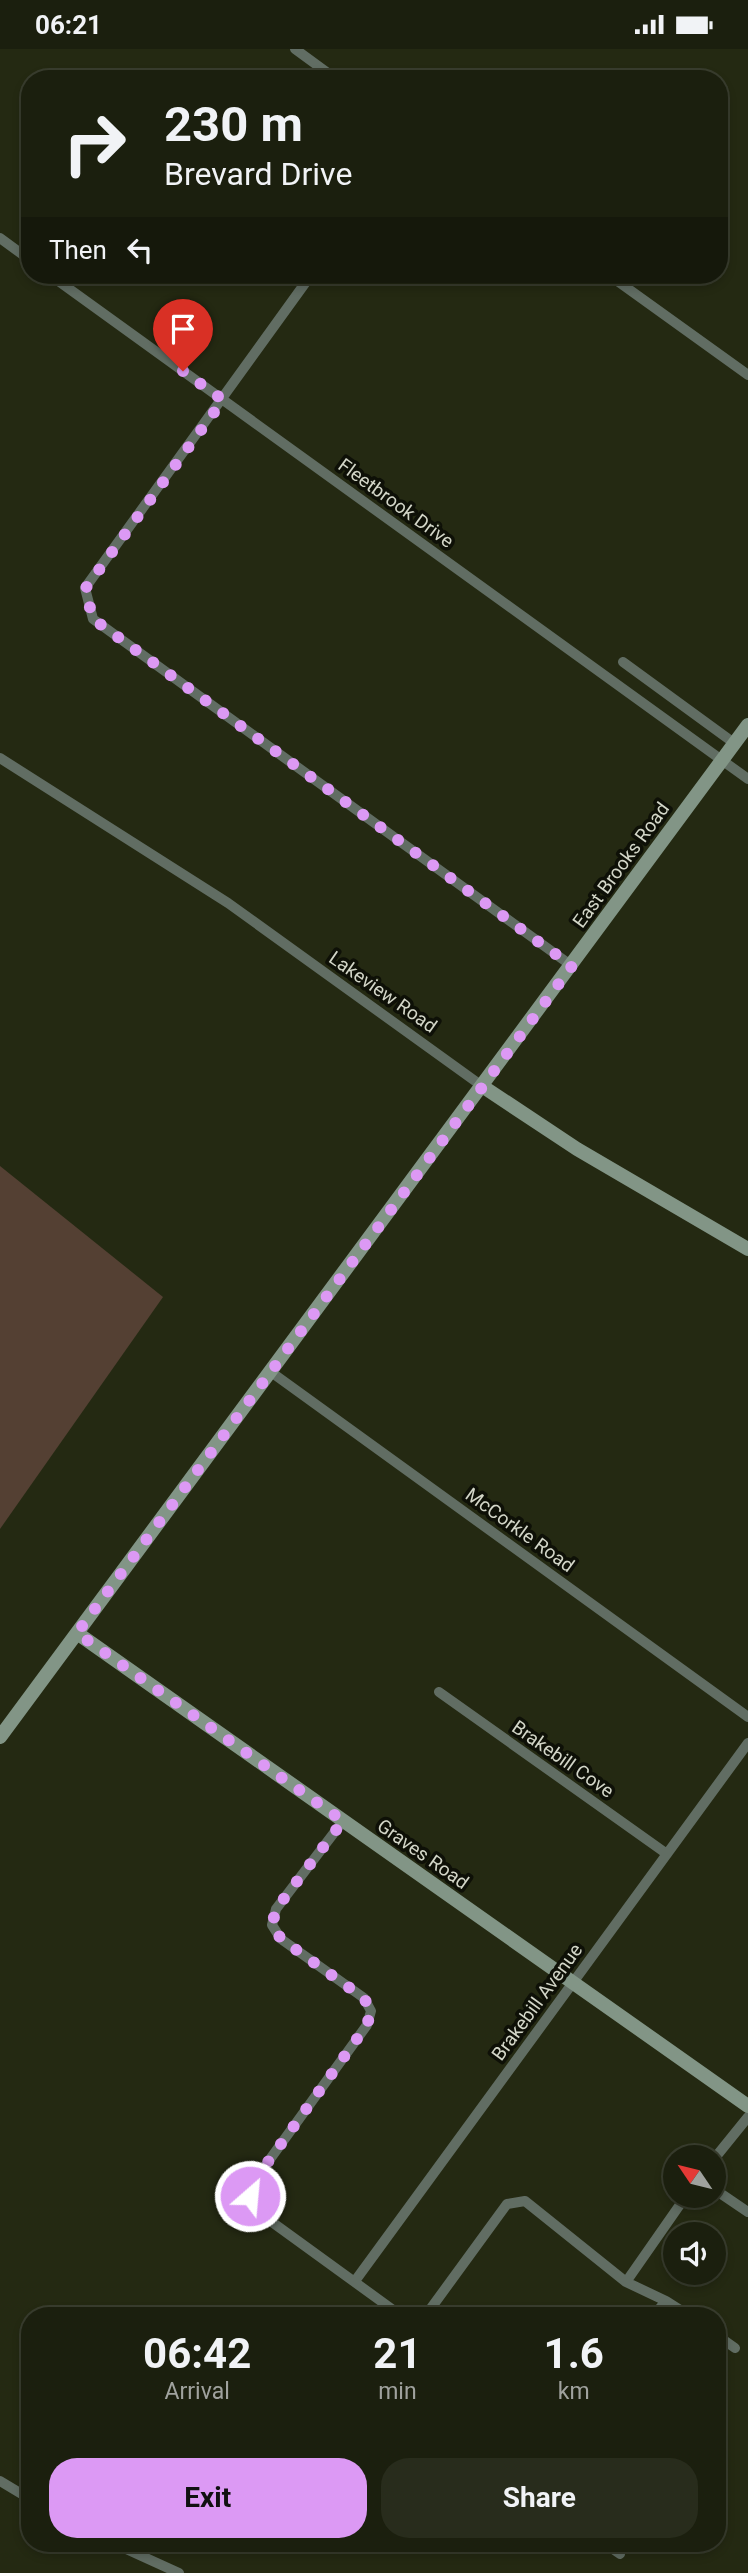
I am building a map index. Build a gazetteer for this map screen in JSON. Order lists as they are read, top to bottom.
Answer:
{
  "streets": {
    "main road": ["East Brooks Road", "Lakeview Road", "Graves Road"],
    "street": [
      "Fleetbrook Drive",
      "McCorkle Road",
      "Brakebill Cove",
      "Brakebill Avenue"
    ]
  },
  "crossings": [
    ["Fleetbrook Drive", "East Brooks Road"],
    ["East Brooks Road", "Lakeview Road"],
    ["East Brooks Road", "McCorkle Road"],
    ["East Brooks Road", "Graves Road"],
    ["Brakebill Cove", "Brakebill Avenue"],
    ["Graves Road", "Brakebill Avenue"]
  ],
  "north": "top left",
  "page": {
    "status": "06:21",
    "turn": ["230 m", "Brevard Drive"],
    "then": "Then",
    "eta": [
      "06:42",
      "Arrival",
      "21",
      "min",
      "1.6",
      "km"
    ],
    "buttons": ["Exit", "Share"]
  }
}
